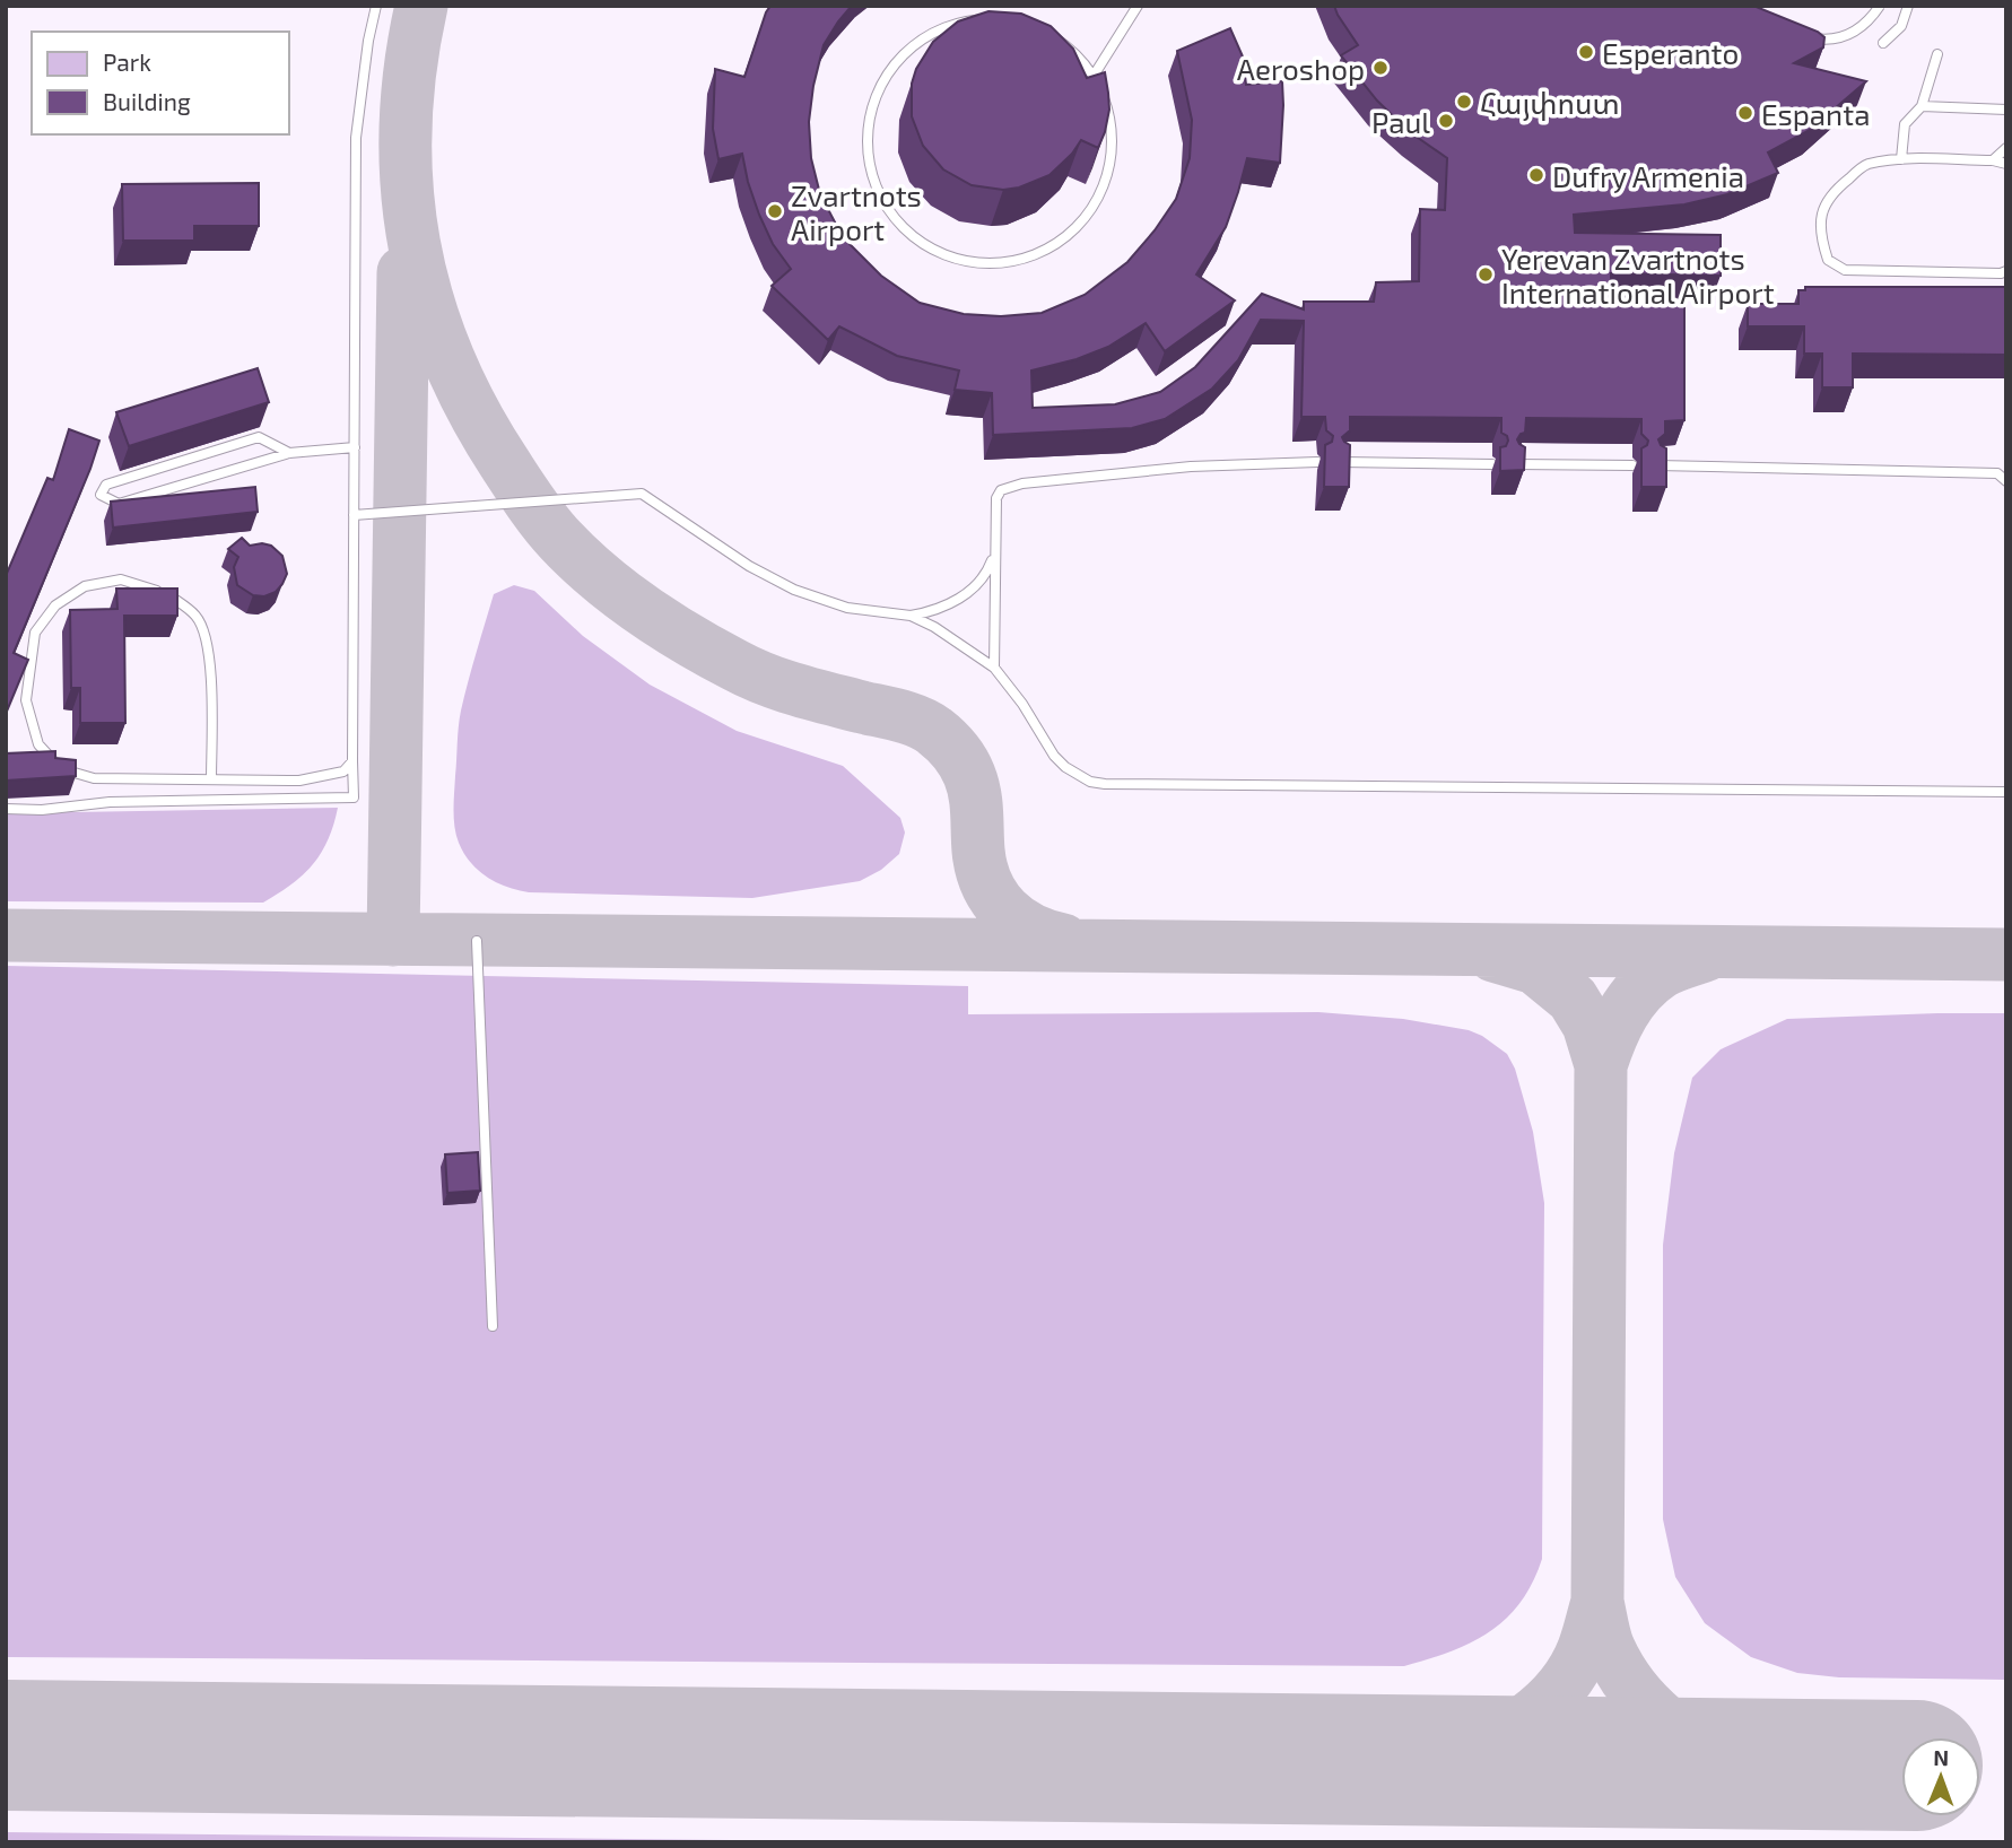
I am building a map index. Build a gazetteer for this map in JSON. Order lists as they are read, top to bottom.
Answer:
{
  "places": [
    "Esperanto",
    "Aeroshop",
    "Հայփոստ",
    "Espanta",
    "Paul",
    "Dufry Armenia",
    "Zvartnots Airport",
    "Yerevan Zvartnots International Airport"
  ],
  "legend": ["Park", "Building"],
  "north": "top"
}
